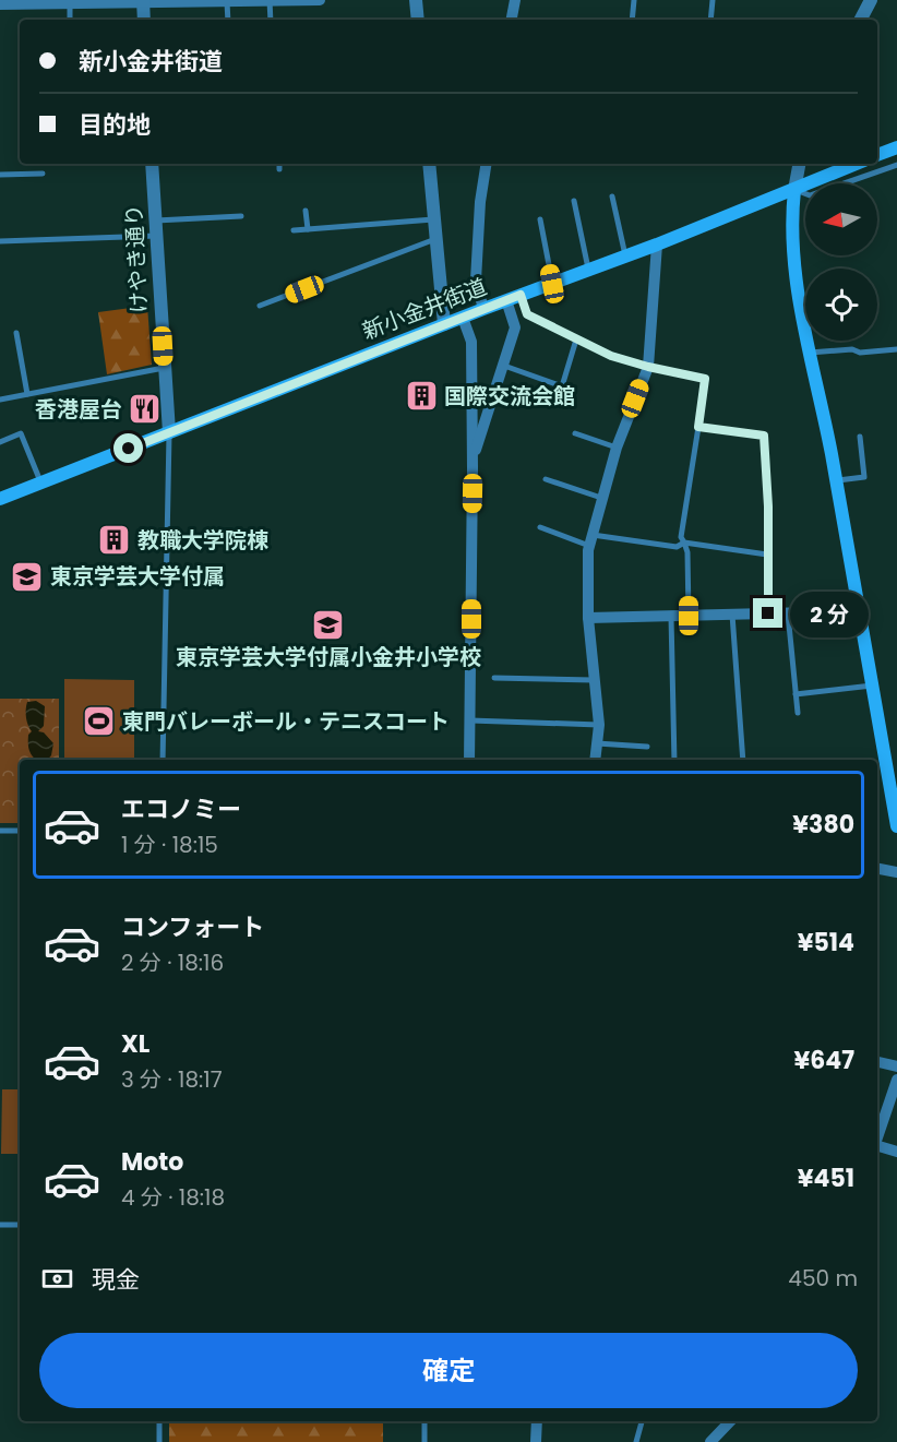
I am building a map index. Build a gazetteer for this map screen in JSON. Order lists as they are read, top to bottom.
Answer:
{
  "streets": {
    "main road": ["新小金井街道"],
    "street": ["けやき通り"]
  },
  "crossings": [
    ["けやき通り", "新小金井街道"]
  ],
  "places": {
    "building": ["国際交流会館", "教職大学院棟"],
    "restaurant": ["香港屋台"],
    "school or university": ["東京学芸大学付属", "東京学芸大学付属小金井小学校"],
    "sports": ["東門バレーボール・テニスコート"]
  },
  "north": "left",
  "page": {
    "banner": ["新小金井街道", "目的地"],
    "bubble": "2 分",
    "list": [
      {
        "name": "エコノミー",
        "note": "1 分 · 18:15",
        "value": "¥380"
      },
      {
        "name": "コンフォート",
        "note": "2 分 · 18:16",
        "value": "¥514"
      },
      {
        "name": "XL",
        "note": "3 分 · 18:17",
        "value": "¥647"
      },
      {
        "name": "Moto",
        "note": "4 分 · 18:18",
        "value": "¥451"
      }
    ],
    "pay": ["現金", "450 m"],
    "buttons": "確定"
  }
}
